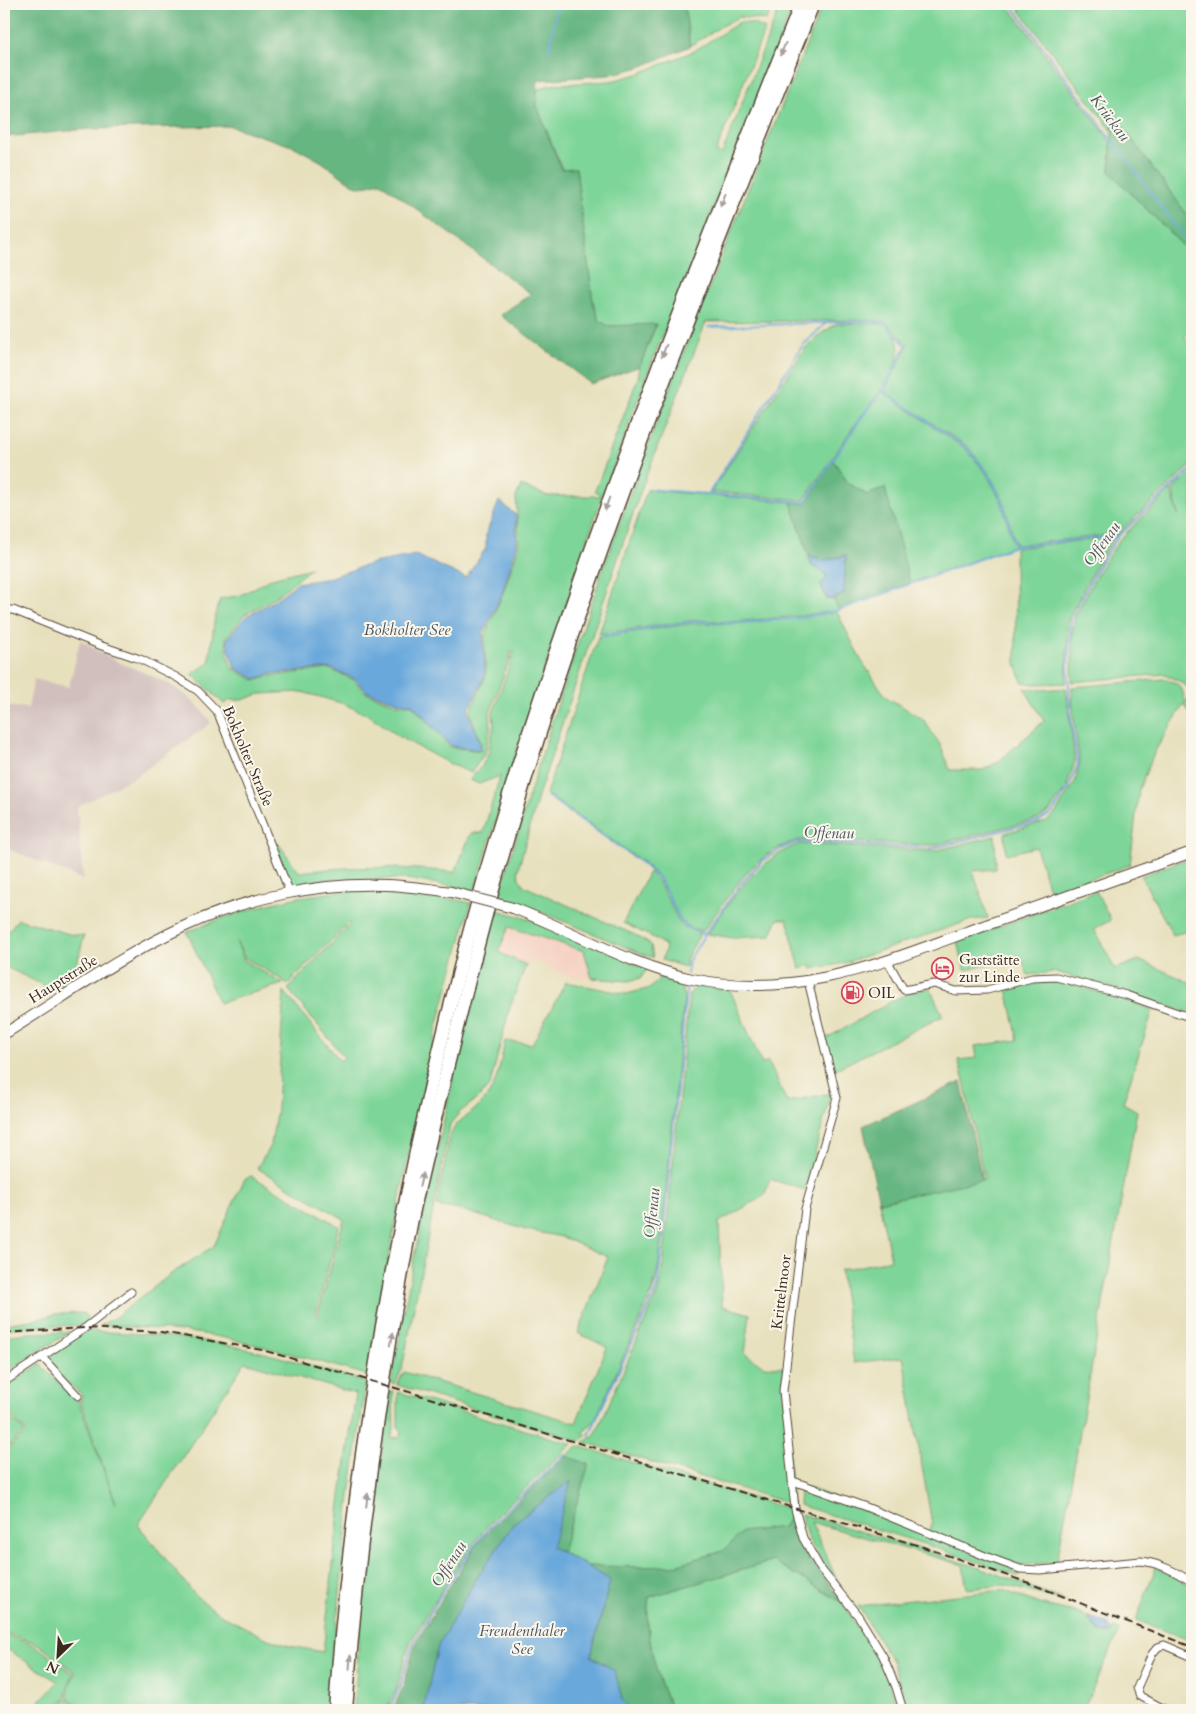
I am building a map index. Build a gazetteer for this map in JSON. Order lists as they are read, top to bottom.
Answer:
{
  "streets": {
    "main road": ["Hauptstraße"],
    "street": ["Bokholter Straße", "Krittelmoor"]
  },
  "crossings": [
    ["Bokholter Straße", "Hauptstraße"],
    ["Hauptstraße", "Krittelmoor"]
  ],
  "water": [
    "Krückau",
    "Offenau",
    "Bokholter See",
    "Freudenthaler See"
  ],
  "places": {
    "hotel": ["Gaststätte zur Linde"],
    "fuel station": ["OIL"]
  },
  "north": "bottom left"
}
